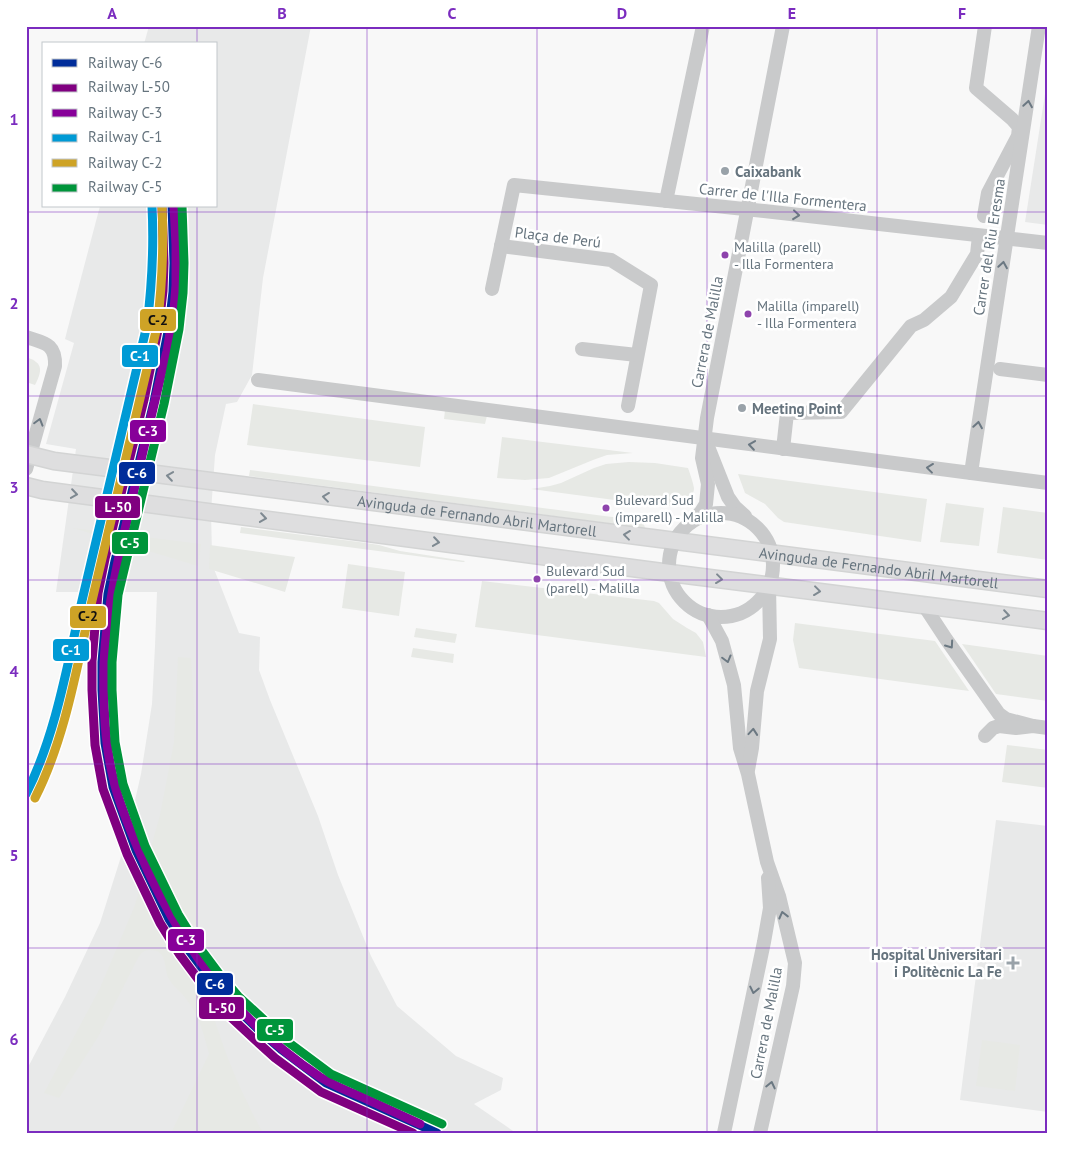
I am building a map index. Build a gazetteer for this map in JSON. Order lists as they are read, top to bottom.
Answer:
{
  "streets": {
    "main road": ["Avinguda de Fernando Abril Martorell"],
    "street": [
      "Carrer de l'Illa Formentera",
      "Plaça de Perú",
      "Carrer del Riu Eresma",
      "Carrera de Malilla"
    ]
  },
  "crossings": [
    ["Carrer de l'Illa Formentera", "Plaça de Perú"],
    ["Carrer de l'Illa Formentera", "Carrer del Riu Eresma"],
    ["Carrer de l'Illa Formentera", "Carrera de Malilla"],
    ["Carrera de Malilla", "Avinguda de Fernando Abril Martorell"]
  ],
  "one_way": ["Carrer de l'Illa Formentera", "Carrer del Riu Eresma"],
  "places": {
    "other": [
      "Caixabank",
      "Malilla (parell) - Illa Formentera",
      "Malilla (imparell) - Illa Formentera",
      "Meeting Point",
      "Bulevard Sud (imparell) - Malilla",
      "Bulevard Sud (parell) - Malilla"
    ],
    "health": ["Hospital Universitari i Politècnic La Fe"]
  },
  "lines": [
    "rail line C-6",
    "rail line L-50",
    "rail line C-3",
    "rail line C-1",
    "rail line C-2",
    "rail line C-5"
  ],
  "legend": [
    "Railway C-6",
    "Railway L-50",
    "Railway C-3",
    "Railway C-1",
    "Railway C-2",
    "Railway C-5"
  ],
  "grid": {
    "columns": [
      "A",
      "B",
      "C",
      "D",
      "E",
      "F"
    ],
    "rows": [
      "1",
      "2",
      "3",
      "4",
      "5",
      "6"
    ]
  }
}
